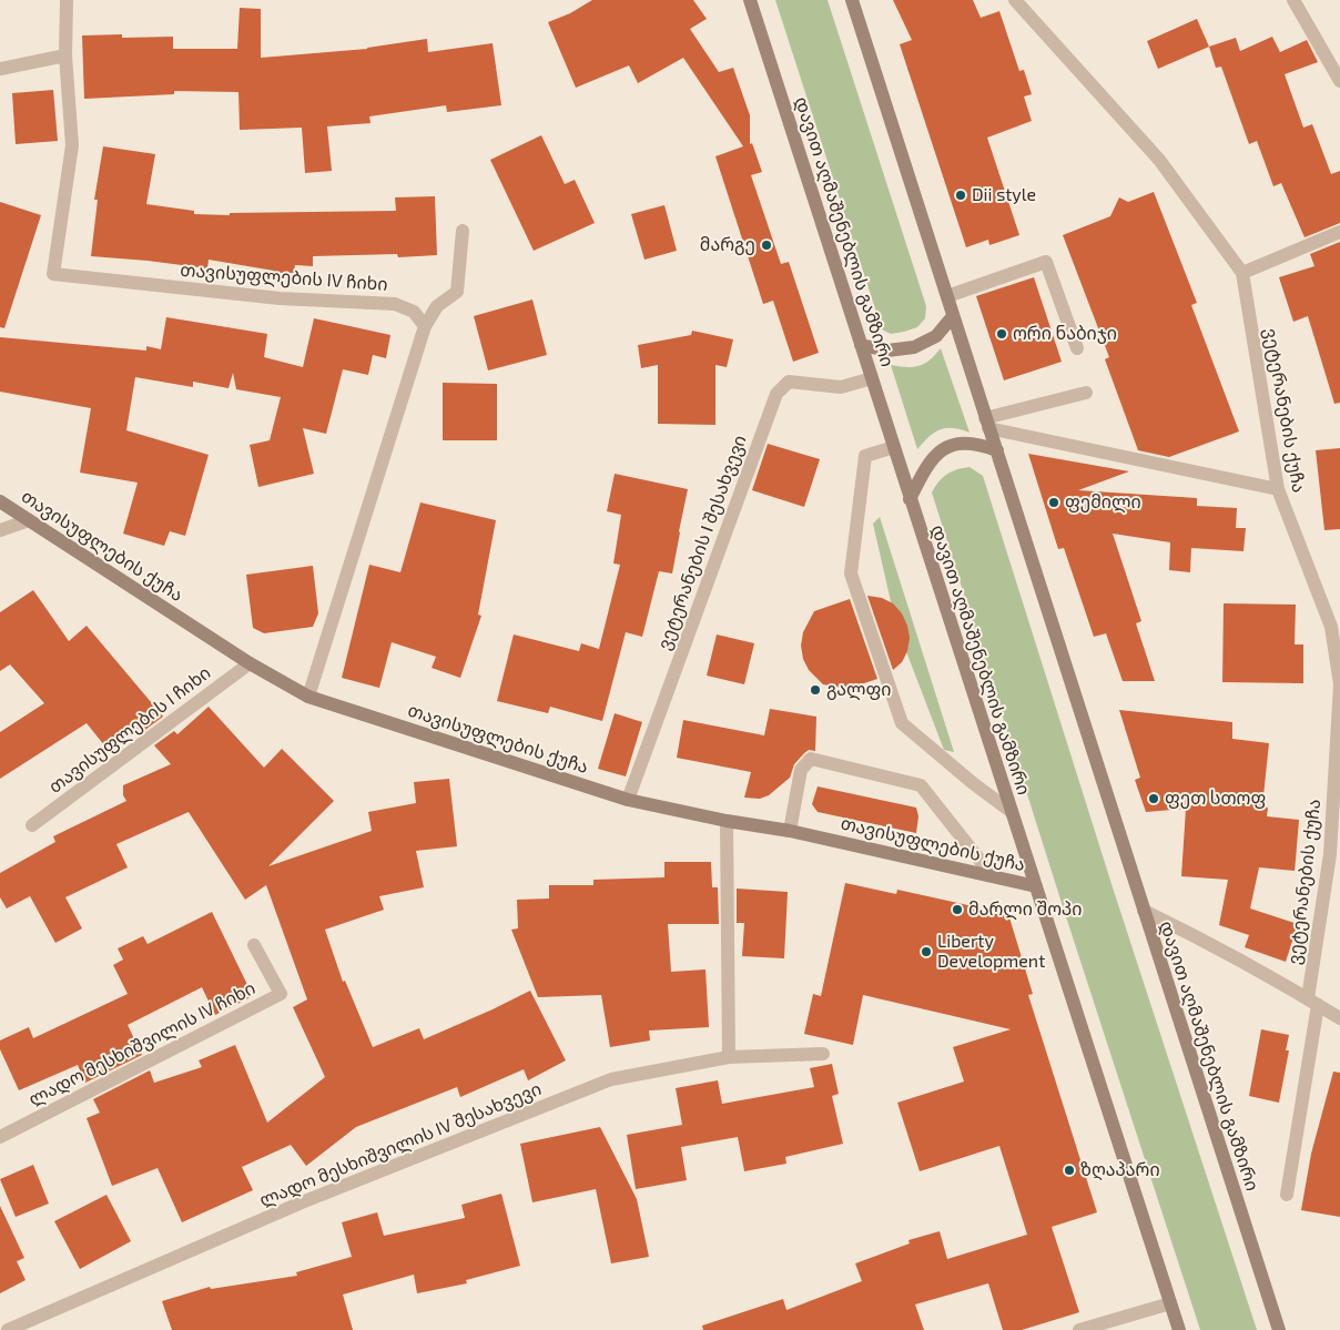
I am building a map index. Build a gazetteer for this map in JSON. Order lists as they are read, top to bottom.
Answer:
{
  "streets": {
    "main road": ["დავით აღმაშენებლის გამზირი", "თავისუფლების ქუჩა"],
    "street": [
      "თავისუფლების IV ჩიხი",
      "ვეტერანების ქუჩა",
      "ვეტერანების I შესახვევი",
      "თავისუფლების I ჩიხი",
      "ლადო მესხიშვილის IV ჩიხი",
      "ლადო მესხიშვილის IV შესახვევი"
    ]
  },
  "crossings": [
    ["დავით აღმაშენებლის გამზირი", "ვეტერანების I შესახვევი"],
    ["დავით აღმაშენებლის გამზირი", "თავისუფლების ქუჩა"],
    ["ვეტერანების I შესახვევი", "თავისუფლების ქუჩა"],
    ["თავისუფლების ქუჩა", "თავისუფლების I ჩიხი"]
  ],
  "places": [
    "Dii style",
    "მარგე",
    "ორი ნაბიჯი",
    "ფემილი",
    "გალფი",
    "ფეთ სთოფ",
    "მარლი შოპი",
    "Liberty Development",
    "ზღაპარი"
  ]
}
